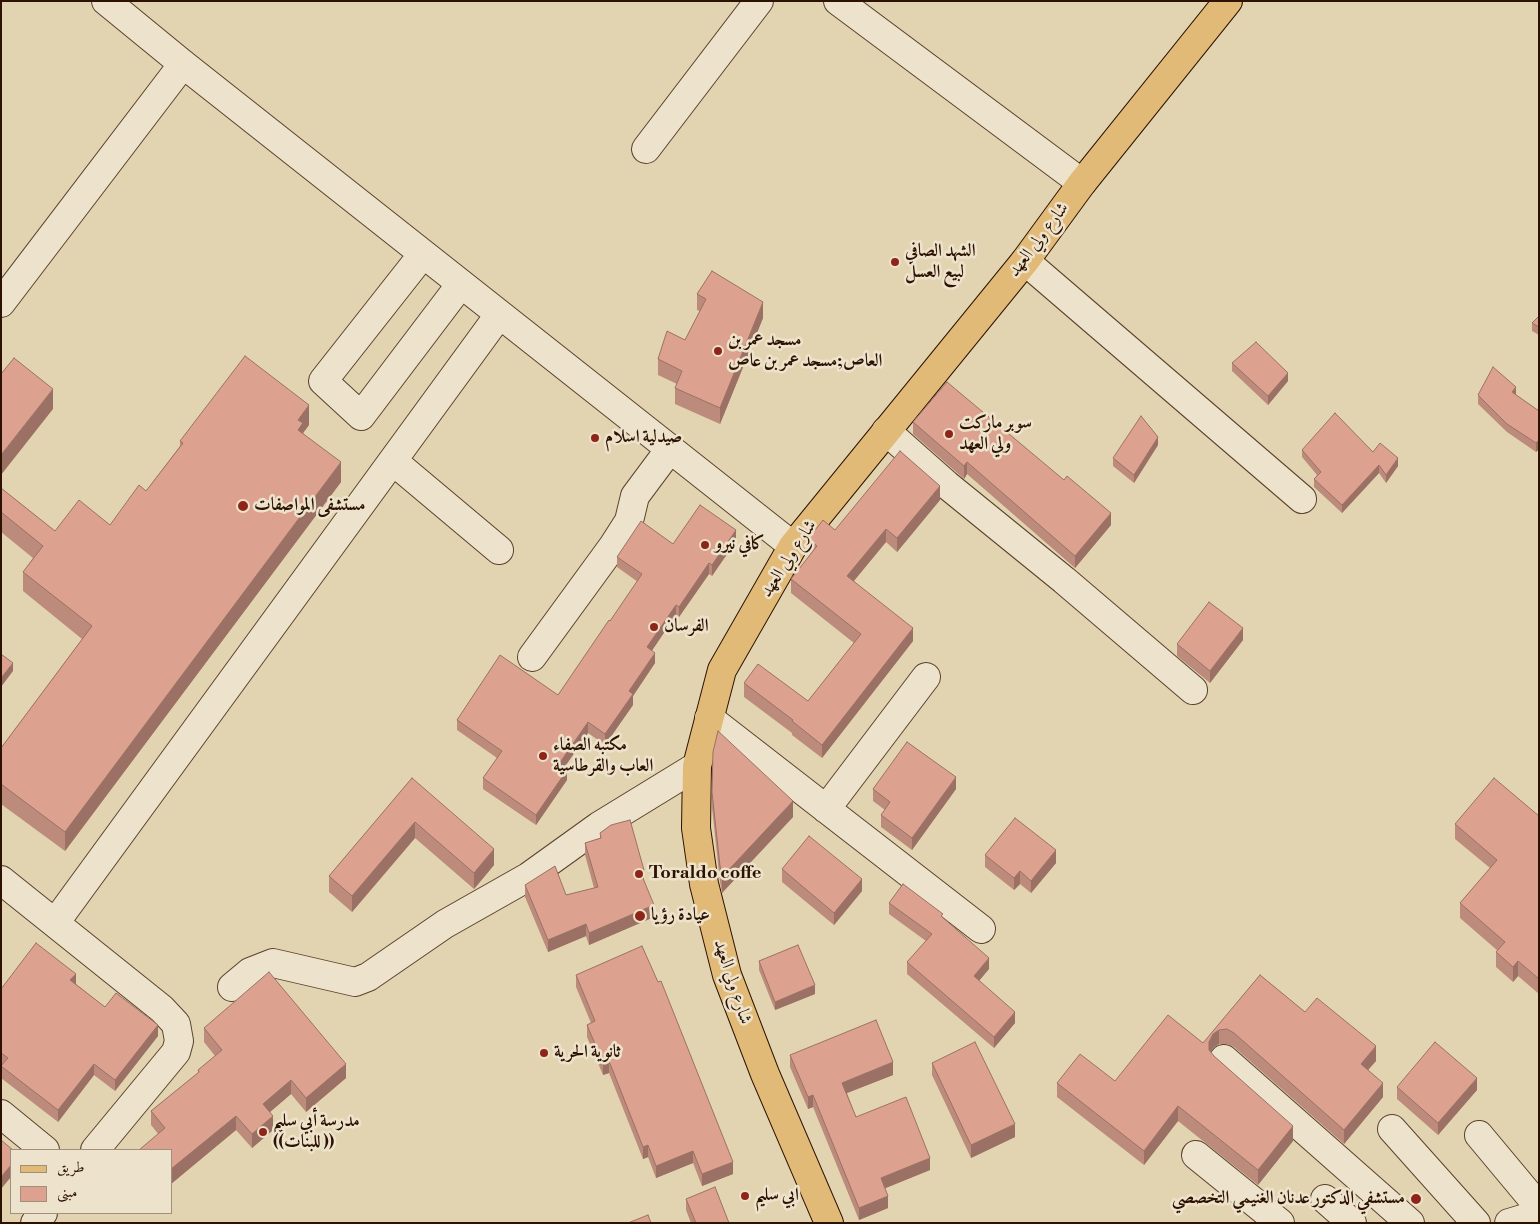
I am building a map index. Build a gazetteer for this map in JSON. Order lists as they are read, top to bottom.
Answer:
{
  "streets": {
    "main road": ["شارع ولي العهد"]
  },
  "places": [
    "الشهد الصافي لبيع العسل",
    "مسجد عمر بن العاص;مسجد عمر بن عاص",
    "سوبر ماركت ولي العهد",
    "صيدلية اسلام",
    "مستشفى المواصفات",
    "كافي نيرو",
    "الفرسان",
    "مكتبه الصفاء العاب والقرطاسية",
    "Toraldo coffe",
    "عيادة رؤيا",
    "ثانوية الحرية",
    "مدرسة أبي سليم ((للبنات ))",
    "ابي سليم",
    "مستشفي الدكتور عدنان الغنيمي التخصصي"
  ],
  "legend": ["طريق", "مبنى"]
}
